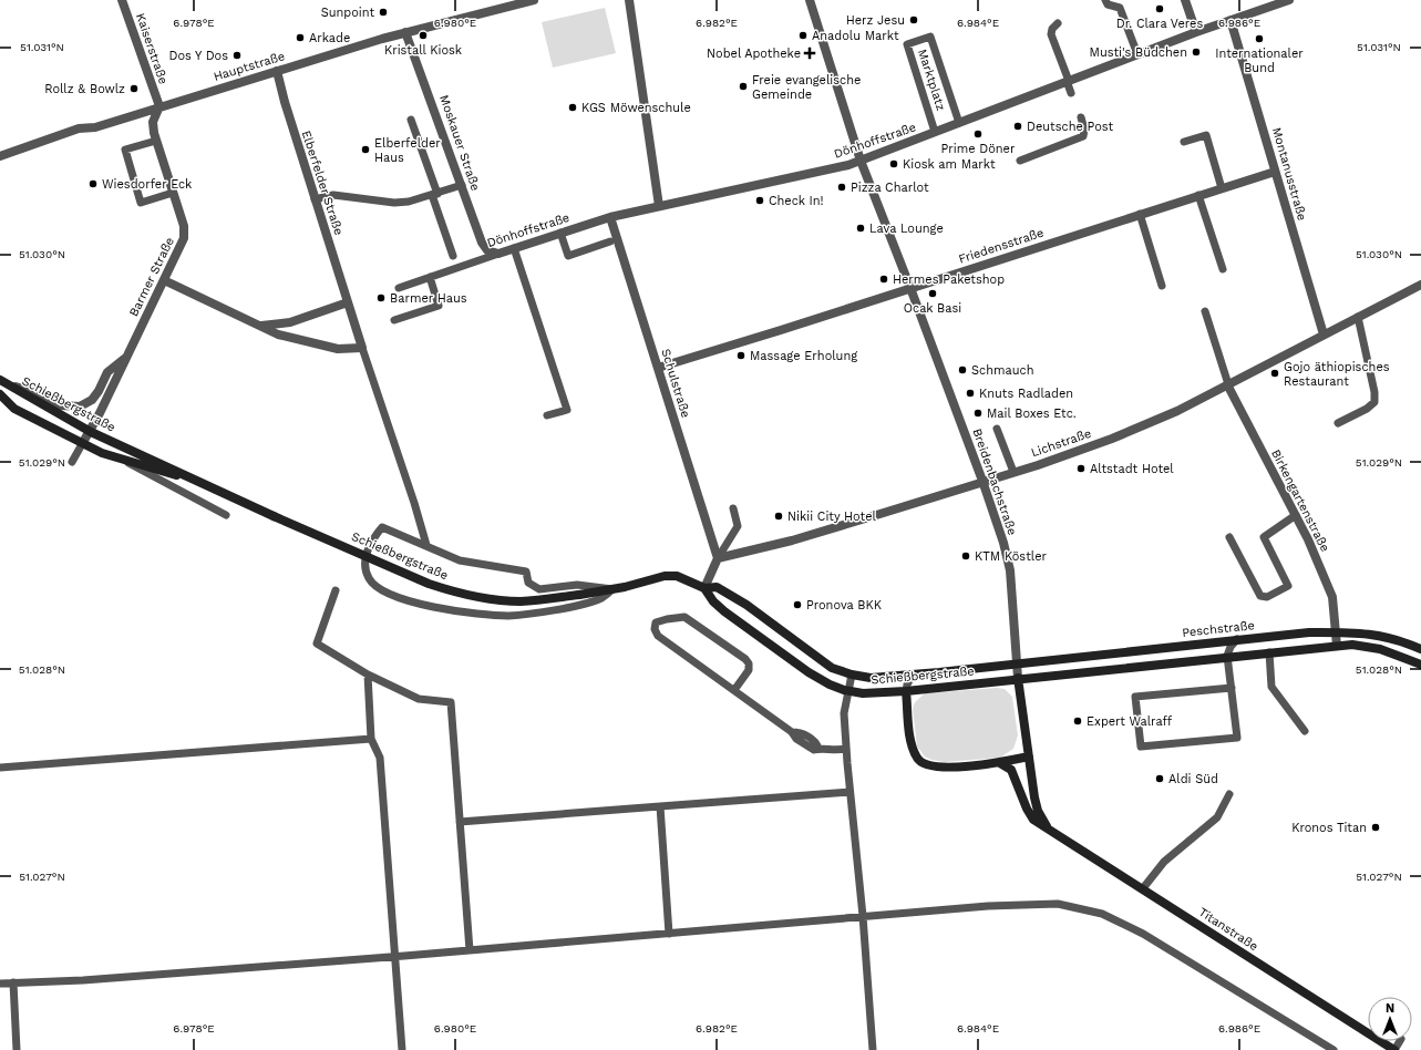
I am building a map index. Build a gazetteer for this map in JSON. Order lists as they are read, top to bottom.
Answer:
{
  "streets": {
    "main road": ["Schießbergstraße", "Peschstraße", "Titanstraße"],
    "street": [
      "Kaiserstraße",
      "Hauptstraße",
      "Dönhoffstraße",
      "Moskauer Straße",
      "Montanusstraße",
      "Elberfelder Straße",
      "Friedensstraße",
      "Barmer Straße",
      "Schulstraße",
      "Lichstraße",
      "Breidenbachstraße",
      "Birkengartenstraße"
    ],
    "lane": ["Marktplatz"]
  },
  "crossings": [
    ["Kaiserstraße", "Hauptstraße"],
    ["Kaiserstraße", "Barmer Straße"],
    ["Hauptstraße", "Moskauer Straße"],
    ["Hauptstraße", "Elberfelder Straße"],
    ["Hauptstraße", "Barmer Straße"],
    ["Marktplatz", "Dönhoffstraße"],
    ["Dönhoffstraße", "Moskauer Straße"],
    ["Dönhoffstraße", "Montanusstraße"],
    ["Dönhoffstraße", "Schulstraße"],
    ["Dönhoffstraße", "Breidenbachstraße"],
    ["Montanusstraße", "Friedensstraße"],
    ["Montanusstraße", "Lichstraße"],
    ["Friedensstraße", "Schulstraße"],
    ["Friedensstraße", "Breidenbachstraße"],
    ["Barmer Straße", "Schießbergstraße"],
    ["Schulstraße", "Lichstraße"],
    ["Schießbergstraße", "Breidenbachstraße"],
    ["Schießbergstraße", "Peschstraße"],
    ["Schießbergstraße", "Titanstraße"],
    ["Lichstraße", "Breidenbachstraße"],
    ["Lichstraße", "Birkengartenstraße"],
    ["Breidenbachstraße", "Peschstraße"],
    ["Breidenbachstraße", "Titanstraße"],
    ["Birkengartenstraße", "Peschstraße"]
  ],
  "places": {
    "other": [
      "Dr. Clara Veres",
      "Sunpoint",
      "Herz Jesu",
      "Kristall Kiosk",
      "Anadolu Markt",
      "Arkade",
      "Internationaler Bund",
      "Musti's Büdchen",
      "Dos Y Dos",
      "Freie evangelische Gemeinde",
      "Rollz & Bowlz",
      "KGS Möwenschule",
      "Deutsche Post",
      "Prime Döner",
      "Elberfelder Haus",
      "Kiosk am Markt",
      "Wiesdorfer Eck",
      "Pizza Charlot",
      "Check In!",
      "Lava Lounge",
      "Hermes Paketshop",
      "Ocak Basi",
      "Barmer Haus",
      "Massage Erholung",
      "Schmauch",
      "Gojo äthiopisches Restaurant",
      "Knuts Radladen",
      "Mail Boxes Etc.",
      "Altstadt Hotel",
      "Nikii City Hotel",
      "KTM Köstler",
      "Pronova BKK",
      "Expert Walraff",
      "Aldi Süd",
      "Kronos Titan"
    ],
    "health": ["Nobel Apotheke"]
  },
  "north": "top",
  "coordinates": [
    "6.978°E",
    "6.980°E",
    "6.982°E",
    "6.984°E",
    "6.986°E",
    "51.031°N",
    "51.030°N",
    "51.029°N",
    "51.028°N",
    "51.027°N"
  ]
}
